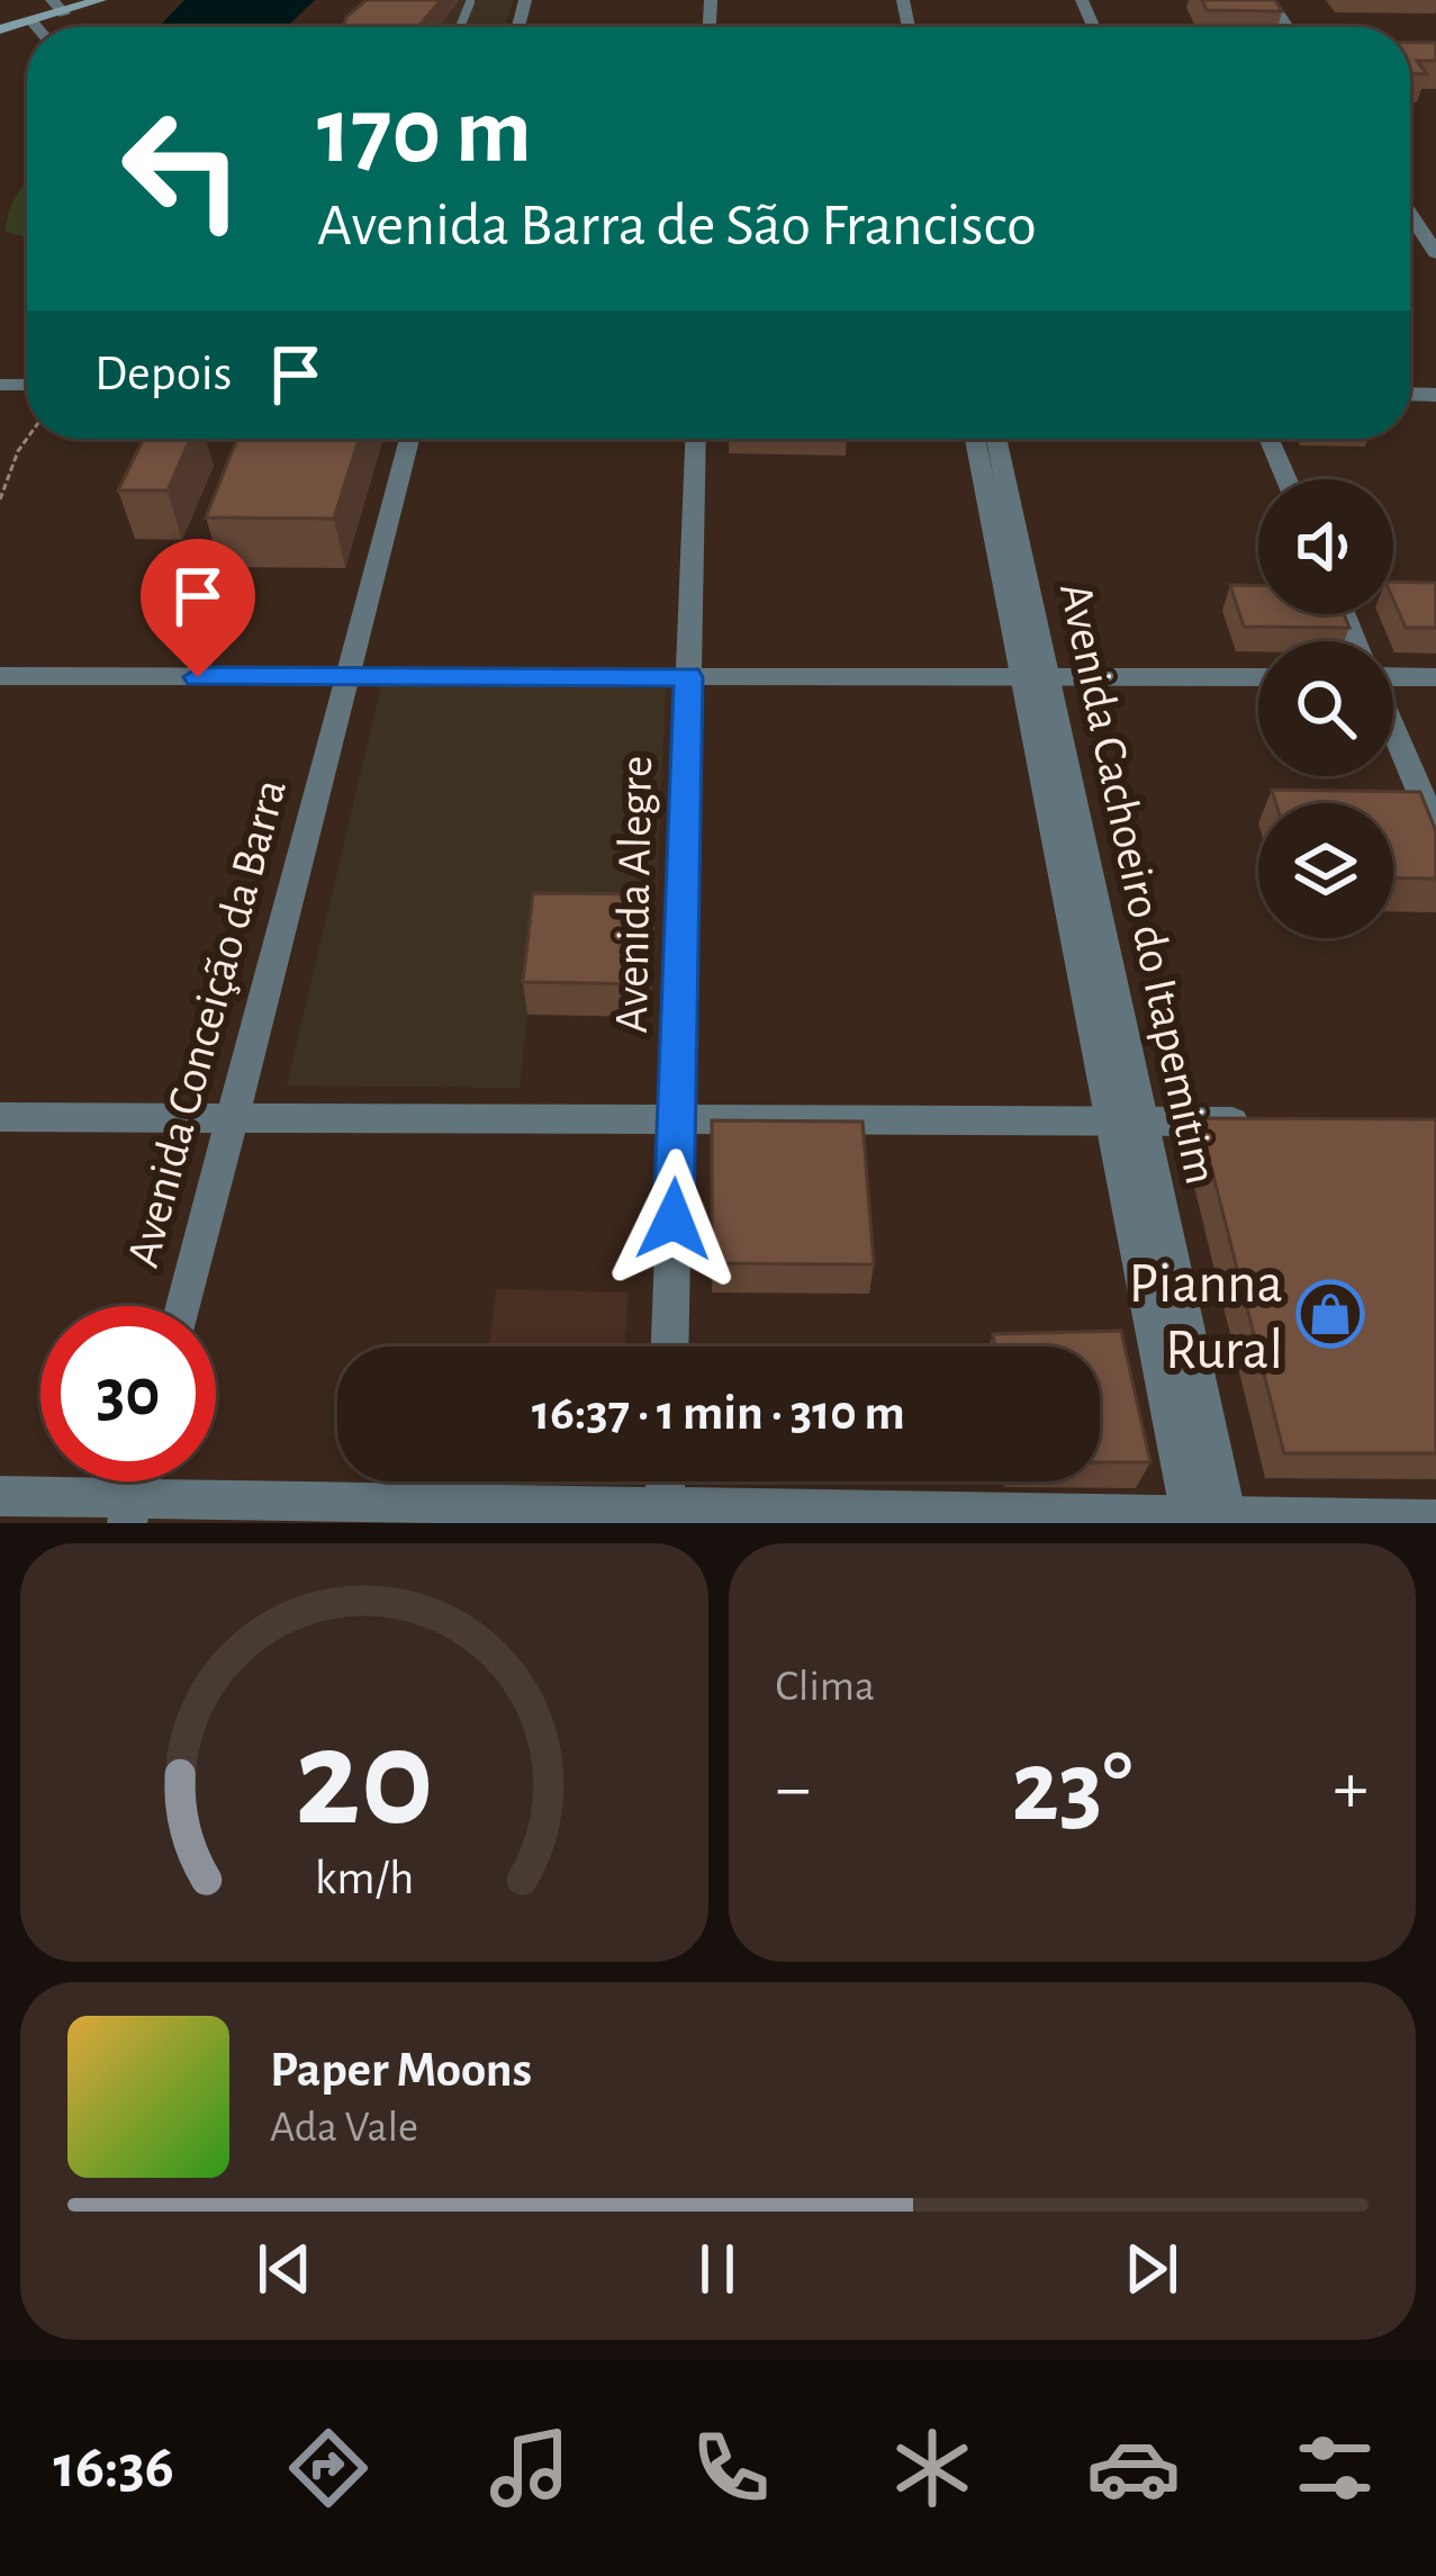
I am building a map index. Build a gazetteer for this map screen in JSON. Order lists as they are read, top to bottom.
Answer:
{
  "streets": {
    "street": ["Avenida Cachoeiro do Itapemitim", "Avenida Alegre", "Avenida Conceição da Barra"]
  },
  "places": {
    "shop": ["Pianna Rural"]
  },
  "page": {
    "turn": ["170 m", "Avenida Barra de São Francisco"],
    "then": "Depois",
    "limit": "30",
    "trip": "16:37 · 1 min · 310 m",
    "tile": "Clima",
    "heat": ["−", "23°", "+"],
    "song": ["Paper Moons", "Ada Vale"],
    "tabs": "16:36",
    "gauge": ["20", "km/h"]
  }
}
